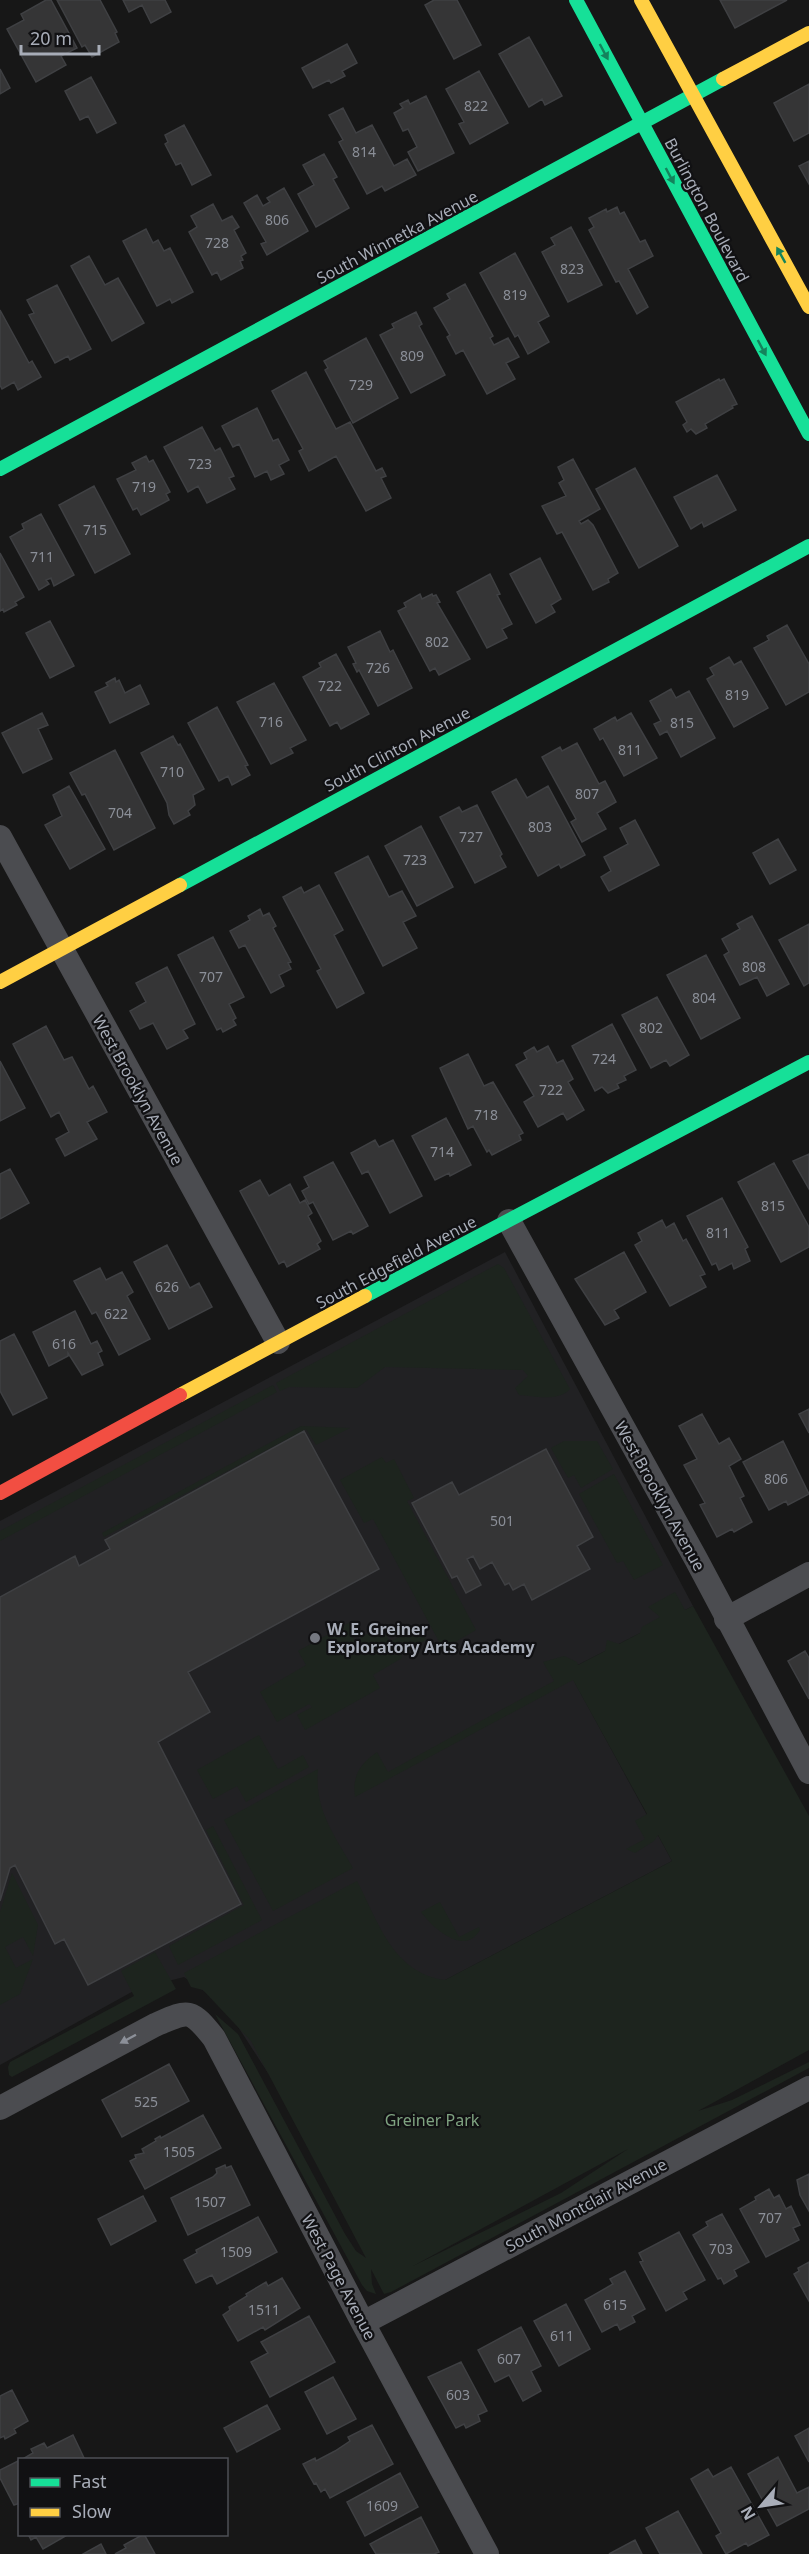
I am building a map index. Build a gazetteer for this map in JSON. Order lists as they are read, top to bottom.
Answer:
{
  "streets": {
    "street": [
      "Burlington Boulevard",
      "South Winnetka Avenue",
      "South Clinton Avenue",
      "West Brooklyn Avenue",
      "South Edgefield Avenue",
      "South Montclair Avenue",
      "West Page Avenue"
    ]
  },
  "crossings": [
    ["Burlington Boulevard", "South Winnetka Avenue"],
    ["South Clinton Avenue", "West Brooklyn Avenue"],
    ["West Brooklyn Avenue", "South Edgefield Avenue"],
    ["South Montclair Avenue", "West Page Avenue"]
  ],
  "parks": ["Greiner Park"],
  "places": ["W. E. Greiner Exploratory Arts Academy"],
  "house_numbers": [
    "822",
    "814",
    "806",
    "728",
    "823",
    "819",
    "809",
    "729",
    "723",
    "719",
    "715",
    "711",
    "802",
    "726",
    "722",
    "819",
    "716",
    "815",
    "811",
    "710",
    "807",
    "704",
    "803",
    "727",
    "723",
    "808",
    "707",
    "804",
    "802",
    "724",
    "722",
    "718",
    "714",
    "815",
    "811",
    "626",
    "622",
    "616",
    "806",
    "501",
    "525",
    "1505",
    "1507",
    "707",
    "703",
    "1509",
    "615",
    "1511",
    "611",
    "607",
    "603",
    "1609"
  ],
  "legend": ["Fast", "Slow"],
  "scale_bar": "20 m",
  "north": "bottom left"
}
